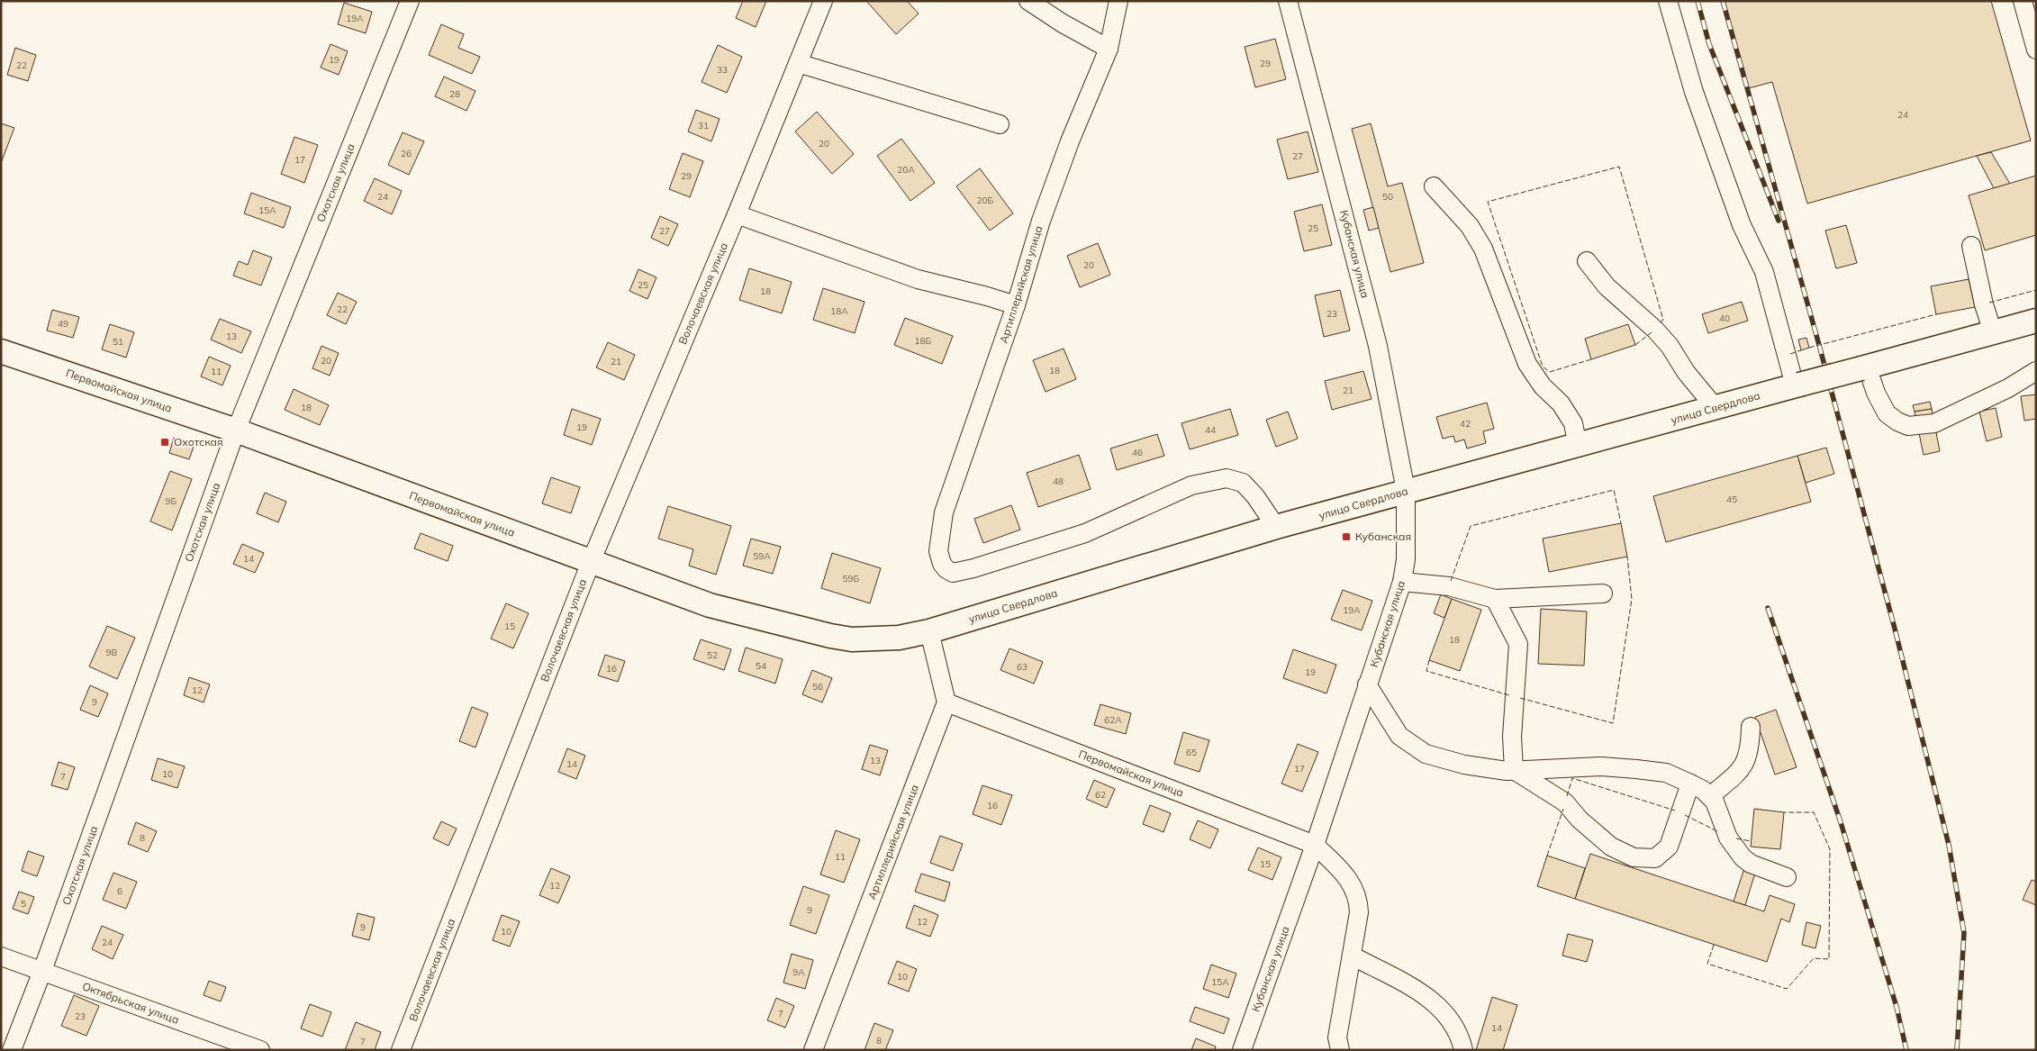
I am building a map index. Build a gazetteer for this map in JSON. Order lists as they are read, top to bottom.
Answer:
{
  "streets": {
    "main road": ["Первомайская улица", "улица Свердлова"],
    "street": [
      "Охотская улица",
      "Кубанская улица",
      "Артиллерийская улица",
      "Волочаевская улица",
      "Октябрьская улица"
    ]
  },
  "crossings": [
    ["Охотская улица", "Первомайская улица"],
    ["Охотская улица", "Октябрьская улица"],
    ["Кубанская улица", "Первомайская улица"],
    ["Кубанская улица", "улица Свердлова"],
    ["Артиллерийская улица", "Первомайская улица"],
    ["Артиллерийская улица", "улица Свердлова"],
    ["Волочаевская улица", "Первомайская улица"],
    ["Первомайская улица", "улица Свердлова"]
  ],
  "places": {
    "transit": ["Охотская", "Кубанская"]
  },
  "house_numbers": [
    "19А",
    "19",
    "29",
    "22",
    "33",
    "28",
    "24",
    "31",
    "20",
    "26",
    "27",
    "17",
    "20А",
    "29",
    "24",
    "50",
    "20Б",
    "15А",
    "25",
    "27",
    "20",
    "25",
    "18",
    "22",
    "18А",
    "23",
    "40",
    "49",
    "13",
    "18Б",
    "51",
    "20",
    "21",
    "18",
    "11",
    "21",
    "18",
    "42",
    "19",
    "44",
    "46",
    "48",
    "45",
    "9Б",
    "59А",
    "14",
    "59Б",
    "19А",
    "15",
    "18",
    "9В",
    "52",
    "54",
    "63",
    "16",
    "19",
    "56",
    "12",
    "9",
    "62А",
    "65",
    "13",
    "14",
    "17",
    "10",
    "7",
    "62",
    "16",
    "8",
    "11",
    "15",
    "12",
    "6",
    "5",
    "9",
    "12",
    "9",
    "10",
    "24",
    "9А",
    "10",
    "15А",
    "7",
    "23",
    "14",
    "8",
    "7"
  ]
}
